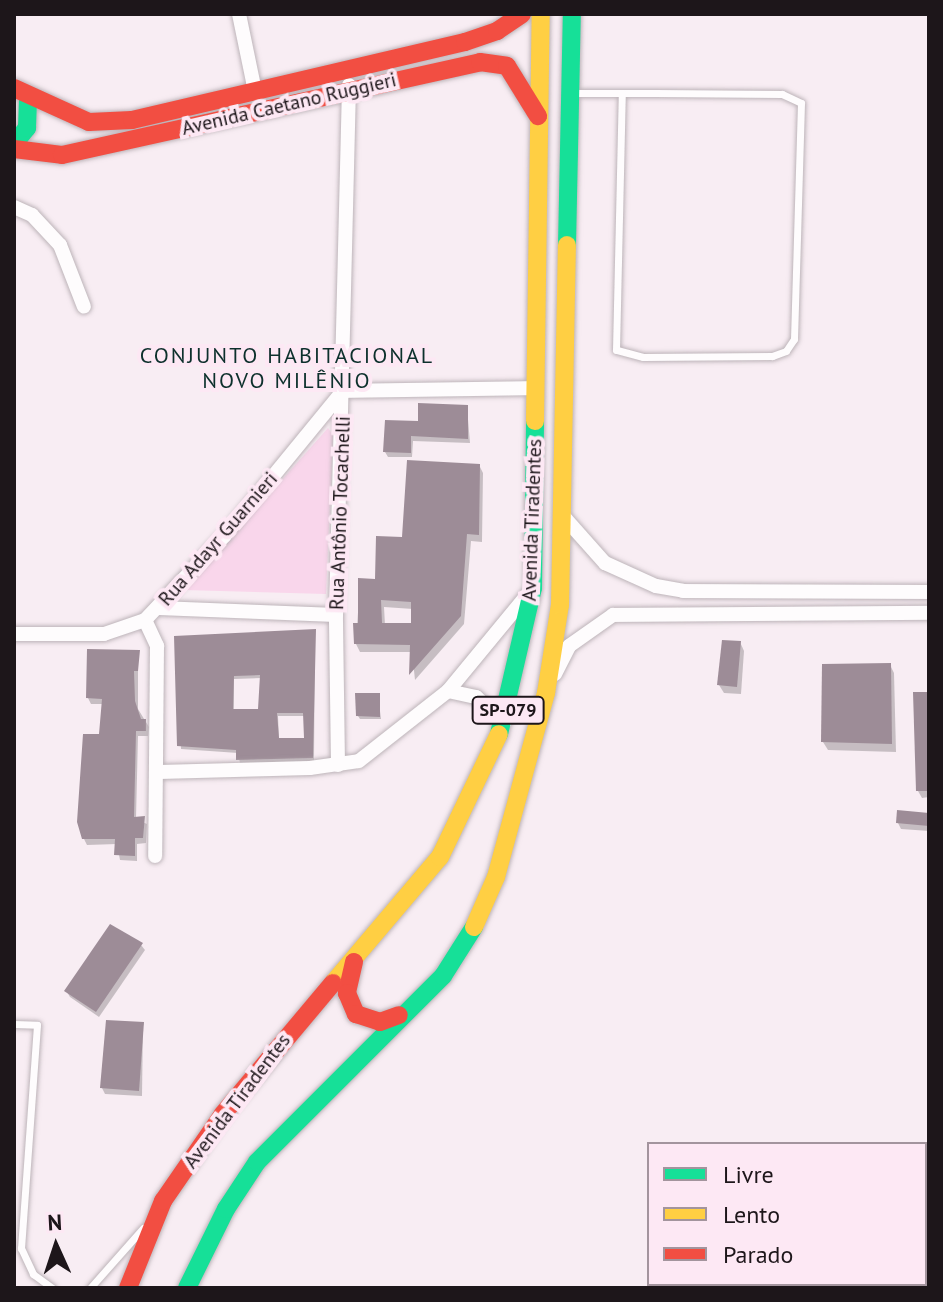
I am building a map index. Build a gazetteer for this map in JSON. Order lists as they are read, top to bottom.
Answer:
{
  "streets": {
    "main road": ["Avenida Caetano Ruggieri", "Avenida Tiradentes", "SP-079"],
    "street": ["Rua Antônio Tocachelli", "Rua Adayr Guarnieri"]
  },
  "crossings": [
    ["Avenida Caetano Ruggieri", "Rua Antônio Tocachelli"],
    ["Rua Antônio Tocachelli", "Rua Adayr Guarnieri"]
  ],
  "districts": ["CONJUNTO HABITACIONAL NOVO MILÊNIO"],
  "legend": ["Livre", "Lento", "Parado"],
  "north": "top"
}
